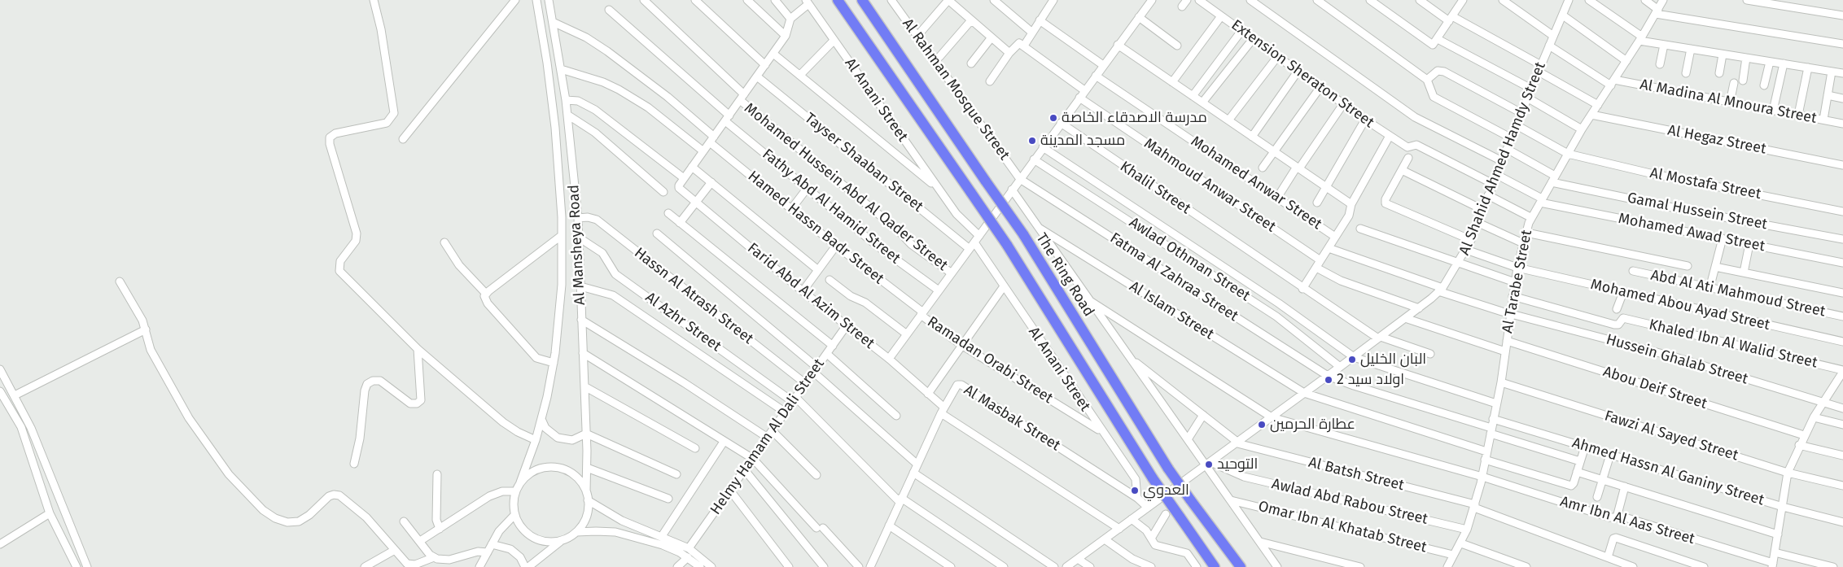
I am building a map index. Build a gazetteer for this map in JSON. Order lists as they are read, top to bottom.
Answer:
{
  "streets": {
    "highway": ["The Ring Road"],
    "street": [
      "Extension Sheraton Street",
      "Al Rahman Mosque Street",
      "Al Anani Street",
      "Al Madina Al Mnoura Street",
      "Al Hegaz Street",
      "Al Shahid Ahmed Hamdy Street",
      "Tayser Shaaban Street",
      "Mohamed Anwar Street",
      "Al Mostafa Street",
      "Mahmoud Anwar Street",
      "Mohamed Hussein Abd Al Qader Street",
      "Khalil Street",
      "Fathy Abd Al Hamid Street",
      "Gamal Hussein Street",
      "Hamed Hassn Badr Street",
      "Mohamed Awad Street",
      "Al Mansheya Road",
      "Awlad Othman Street",
      "Fatma Al Zahraa Street",
      "Al Tarabe Street",
      "Abd Al Ati Mahmoud Street",
      "Hassn Al Atrash Street",
      "Farid Abd Al Azim Street",
      "Mohamed Abou Ayad Street",
      "Al Islam Street",
      "Al Azhr Street",
      "Khaled Ibn Al Walid Street",
      "Hussein Ghalab Street",
      "Ramadan Orabi Street",
      "Abou Deif Street",
      "Al Masbak Street",
      "Fawzi Al Sayed Street",
      "Helmy Hamam Al Dali Street",
      "Ahmed Hassn Al Ganiny Street",
      "Al Batsh Street",
      "Awlad Abd Rabou Street",
      "Amr Ibn Al Aas Street",
      "Omar Ibn Al Khatab Street"
    ]
  },
  "crossings": [
    ["Extension Sheraton Street", "Al Shahid Ahmed Hamdy Street"],
    ["Al Rahman Mosque Street", "Fatma Al Zahraa Street"],
    ["Al Anani Street", "Tayser Shaaban Street"],
    ["Al Anani Street", "Ramadan Orabi Street"],
    ["Al Anani Street", "Al Masbak Street"],
    ["Al Madina Al Mnoura Street", "Al Tarabe Street"],
    ["Al Hegaz Street", "Al Tarabe Street"],
    ["Al Shahid Ahmed Hamdy Street", "Al Mostafa Street"],
    ["Al Shahid Ahmed Hamdy Street", "Mahmoud Anwar Street"],
    ["Al Shahid Ahmed Hamdy Street", "Khalil Street"],
    ["Al Shahid Ahmed Hamdy Street", "Gamal Hussein Street"],
    ["Al Shahid Ahmed Hamdy Street", "Mohamed Awad Street"],
    ["Al Shahid Ahmed Hamdy Street", "Awlad Othman Street"],
    ["Al Shahid Ahmed Hamdy Street", "Fatma Al Zahraa Street"],
    ["Al Shahid Ahmed Hamdy Street", "Farid Abd Al Azim Street"],
    ["Al Shahid Ahmed Hamdy Street", "Mohamed Abou Ayad Street"],
    ["Al Shahid Ahmed Hamdy Street", "Al Islam Street"],
    ["Al Shahid Ahmed Hamdy Street", "Hussein Ghalab Street"],
    ["Al Shahid Ahmed Hamdy Street", "Al Masbak Street"],
    ["Al Shahid Ahmed Hamdy Street", "Al Batsh Street"],
    ["Al Shahid Ahmed Hamdy Street", "Awlad Abd Rabou Street"],
    ["Al Shahid Ahmed Hamdy Street", "Amr Ibn Al Aas Street"],
    ["Al Mostafa Street", "Al Tarabe Street"],
    ["Gamal Hussein Street", "Al Tarabe Street"],
    ["Hamed Hassn Badr Street", "Al Mansheya Road"],
    ["Hamed Hassn Badr Street", "Ramadan Orabi Street"],
    ["Mohamed Awad Street", "Al Tarabe Street"],
    ["Al Mansheya Road", "Hassn Al Atrash Street"],
    ["Al Mansheya Road", "Al Azhr Street"],
    ["Fatma Al Zahraa Street", "Al Tarabe Street"],
    ["Al Tarabe Street", "Mohamed Abou Ayad Street"],
    ["Al Tarabe Street", "Al Islam Street"],
    ["Al Tarabe Street", "Khaled Ibn Al Walid Street"],
    ["Al Tarabe Street", "Hussein Ghalab Street"],
    ["Al Tarabe Street", "Abou Deif Street"],
    ["Al Tarabe Street", "Fawzi Al Sayed Street"],
    ["Al Tarabe Street", "Ahmed Hassn Al Ganiny Street"],
    ["Al Tarabe Street", "Al Batsh Street"],
    ["Al Tarabe Street", "Awlad Abd Rabou Street"],
    ["Al Tarabe Street", "Amr Ibn Al Aas Street"],
    ["Al Tarabe Street", "Omar Ibn Al Khatab Street"],
    ["Hassn Al Atrash Street", "Helmy Hamam Al Dali Street"],
    ["Farid Abd Al Azim Street", "Al Masbak Street"],
    ["Farid Abd Al Azim Street", "Helmy Hamam Al Dali Street"],
    ["Al Azhr Street", "Al Masbak Street"],
    ["Al Azhr Street", "Helmy Hamam Al Dali Street"]
  ],
  "places": [
    "مدرسة الاصدقاء الخاصة",
    "مسجد المدينة",
    "البان الخليل",
    "اولاد سيد 2",
    "عطارة الحرمين",
    "التوحيد",
    "العدوي"
  ]
}
